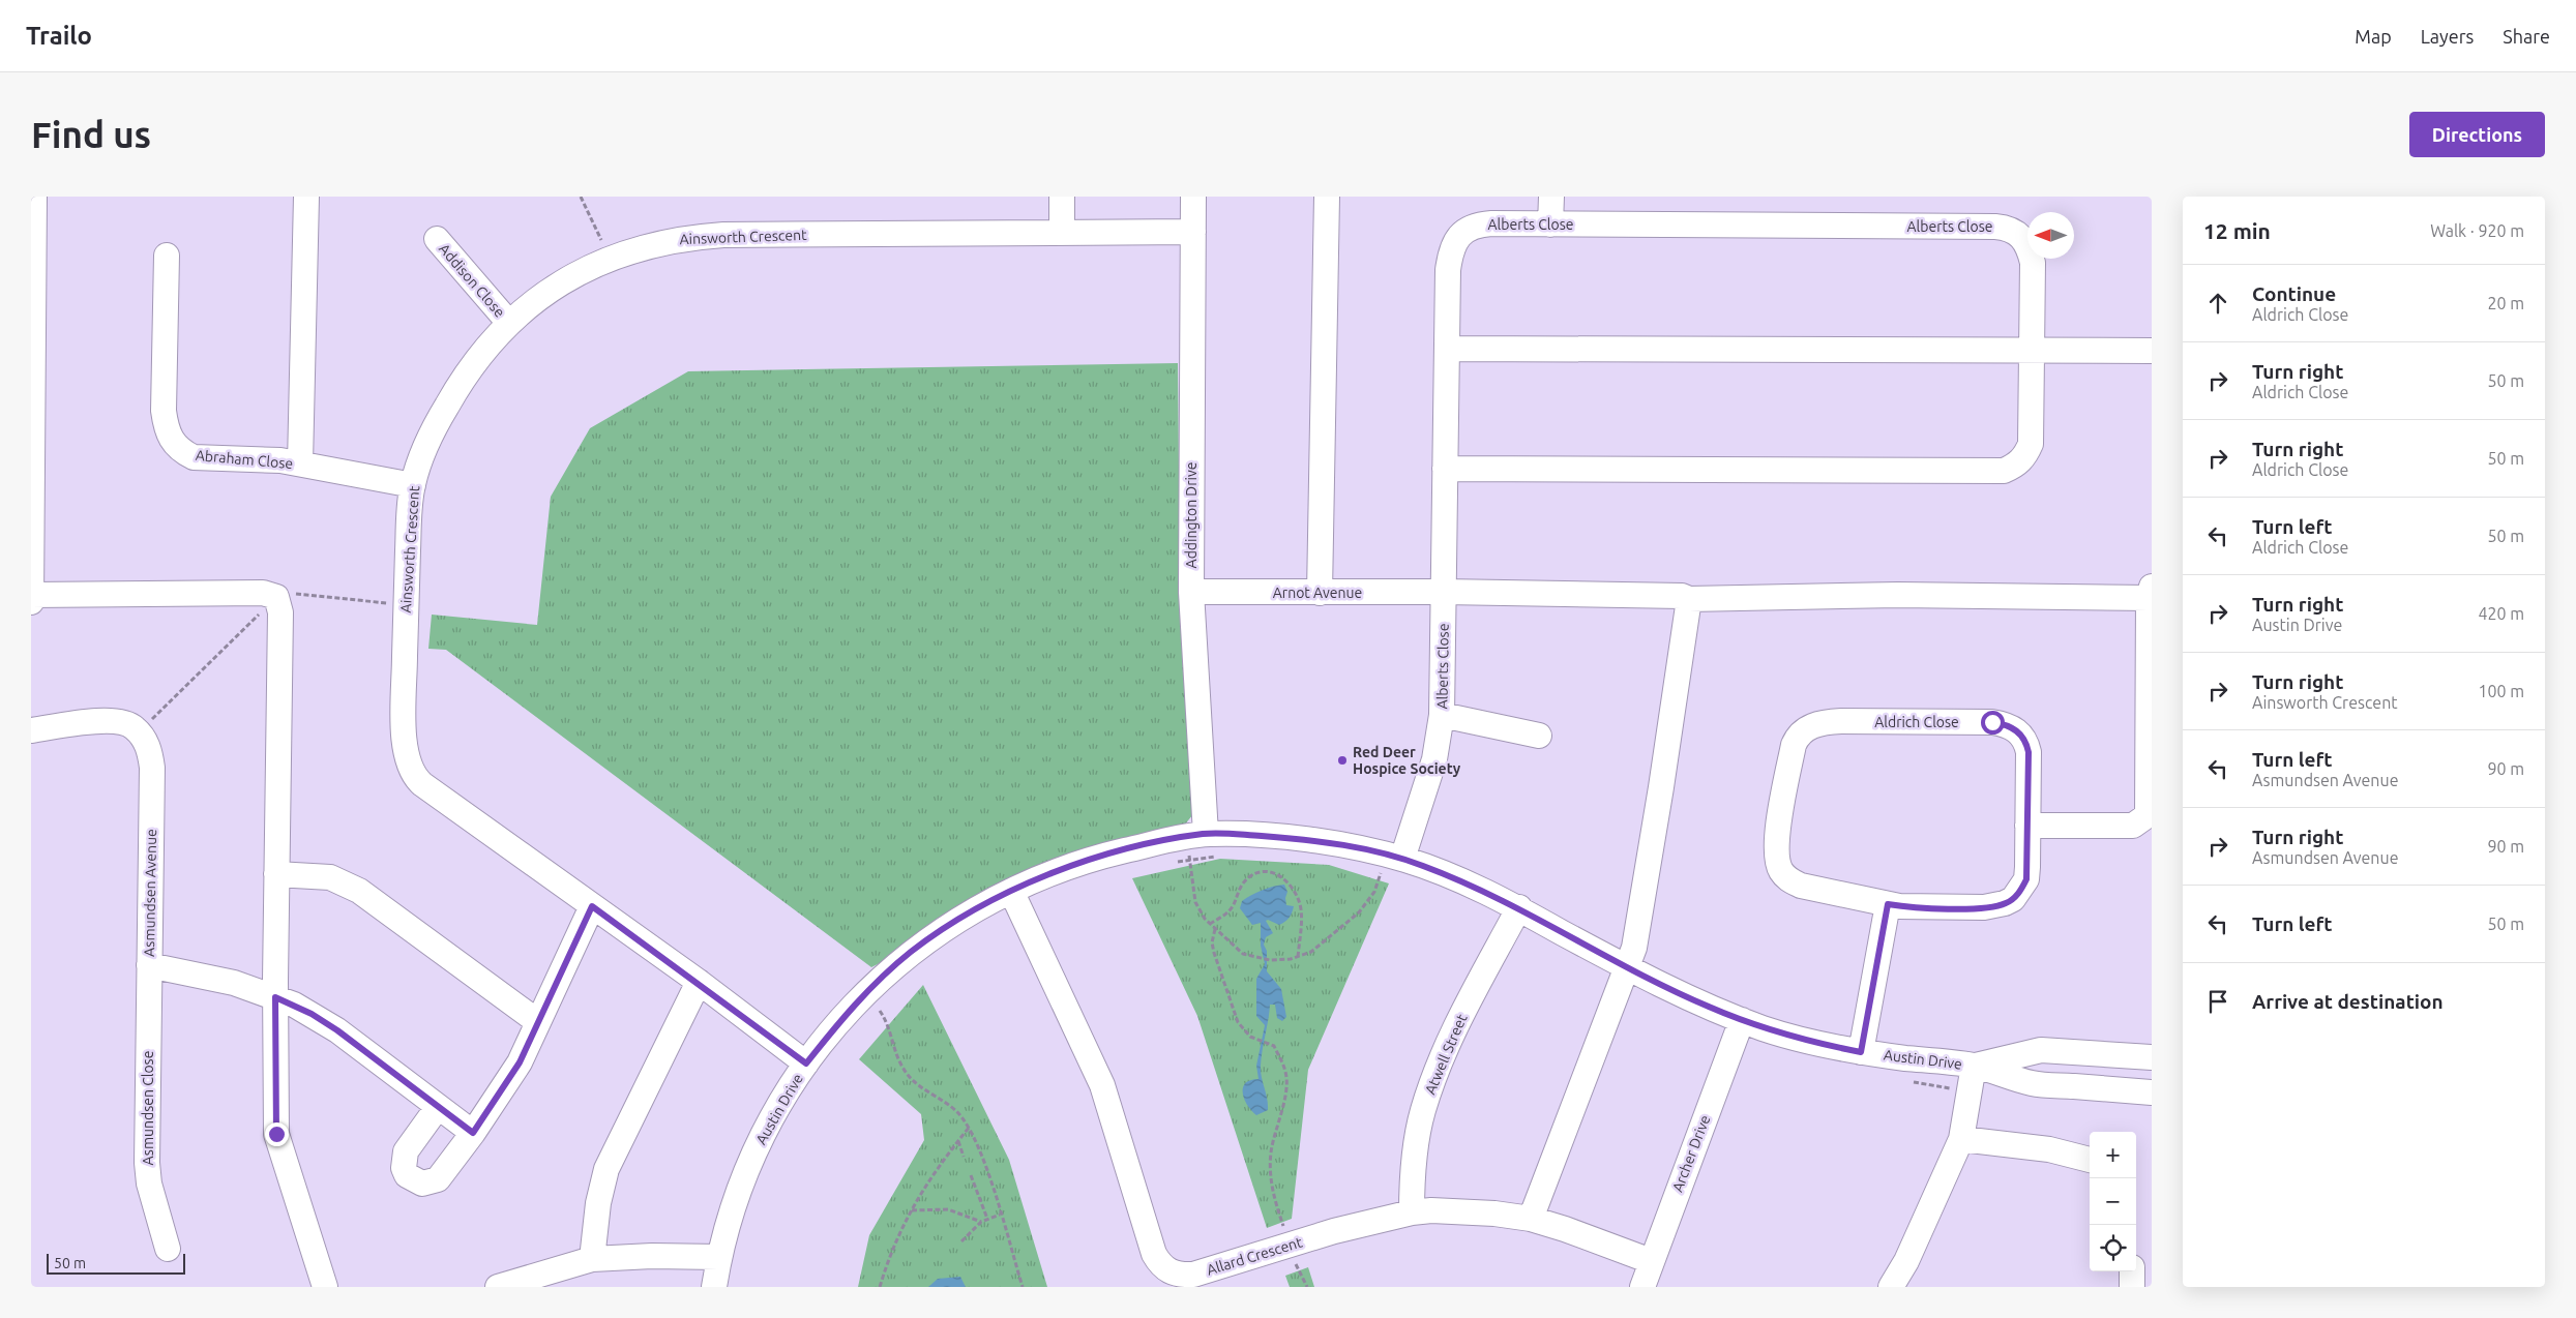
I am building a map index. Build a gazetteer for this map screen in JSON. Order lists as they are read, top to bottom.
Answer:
{
  "streets": {
    "street": [
      "Alberts Close",
      "Ainsworth Crescent",
      "Addison Close",
      "Abraham Close",
      "Addington Drive",
      "Arnot Avenue",
      "Aldrich Close",
      "Asmundsen Avenue",
      "Atwell Street",
      "Austin Drive",
      "Asmundsen Close",
      "Archer Drive",
      "Allard Crescent"
    ]
  },
  "crossings": [
    ["Alberts Close", "Arnot Avenue"],
    ["Alberts Close", "Austin Drive"],
    ["Ainsworth Crescent", "Addison Close"],
    ["Ainsworth Crescent", "Abraham Close"],
    ["Ainsworth Crescent", "Addington Drive"],
    ["Ainsworth Crescent", "Austin Drive"],
    ["Addington Drive", "Arnot Avenue"],
    ["Addington Drive", "Austin Drive"],
    ["Asmundsen Avenue", "Asmundsen Close"],
    ["Atwell Street", "Austin Drive"],
    ["Atwell Street", "Allard Crescent"],
    ["Austin Drive", "Archer Drive"],
    ["Austin Drive", "Allard Crescent"],
    ["Archer Drive", "Allard Crescent"]
  ],
  "places": ["Red Deer Hospice Society"],
  "scale_bar": "50 m",
  "north": "left",
  "page": {
    "header": "Trailo",
    "nav": ["Map", "Layers", "Share"],
    "buttons": "Directions",
    "title": "Find us",
    "heading": ["12 min", "Walk · 920 m"],
    "list": [
      ["Continue", "Aldrich Close", "20 m"],
      ["Turn right", "Aldrich Close", "50 m"],
      ["Turn right", "Aldrich Close", "50 m"],
      ["Turn left", "Aldrich Close", "50 m"],
      ["Turn right", "Austin Drive", "420 m"],
      ["Turn right", "Ainsworth Crescent", "100 m"],
      ["Turn left", "Asmundsen Avenue", "90 m"],
      ["Turn right", "Asmundsen Avenue", "90 m"],
      ["Turn left", "50 m"],
      "Arrive at destination"
    ],
    "map_buttons": ["+", "−"],
    "scale": "50 m"
  }
}
